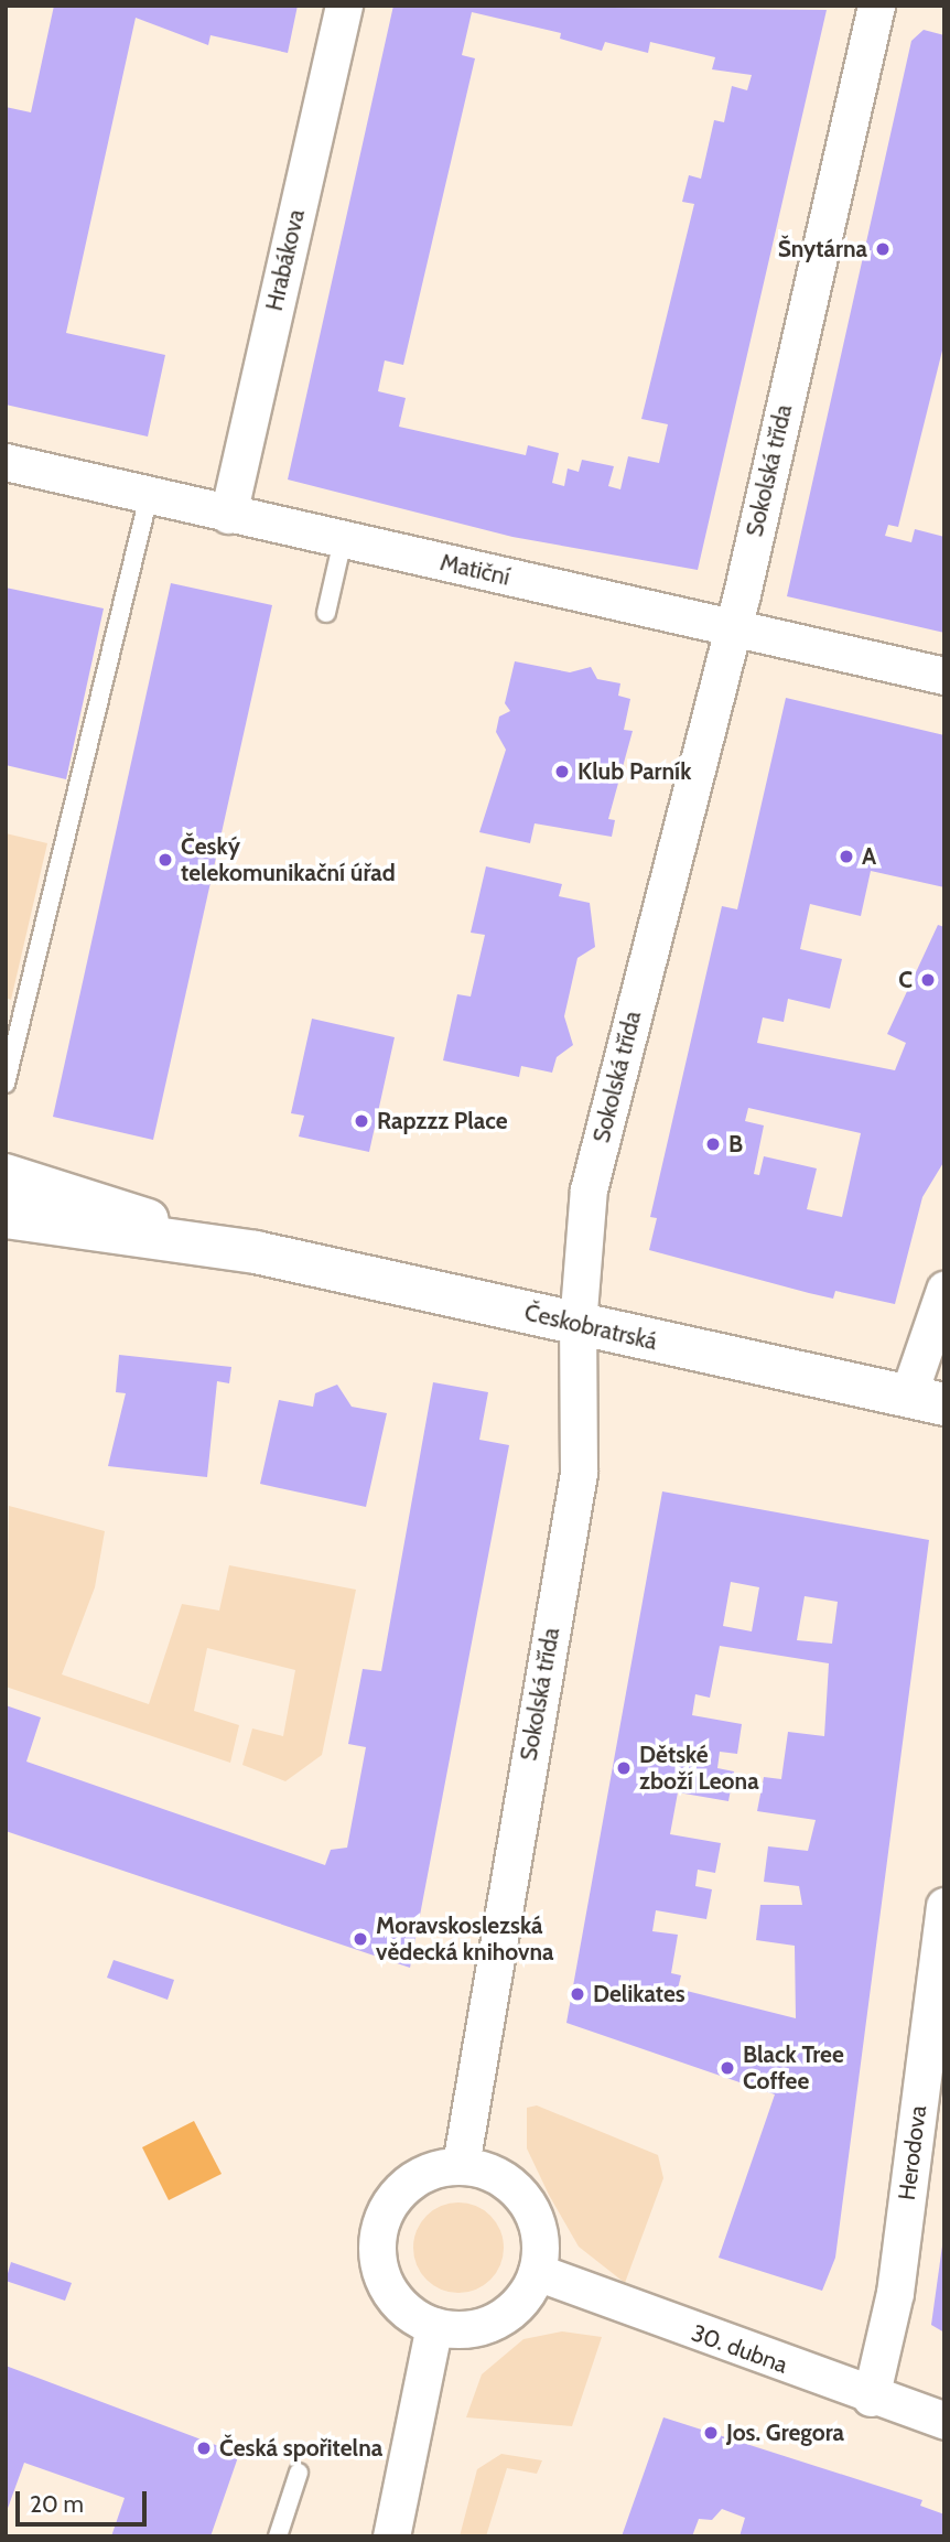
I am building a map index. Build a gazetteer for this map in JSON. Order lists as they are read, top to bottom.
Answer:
{
  "streets": {
    "main road": ["Českobratrská"],
    "street": [
      "Hrabákova",
      "Sokolská třída",
      "Matiční",
      "Herodova",
      "30. dubna"
    ]
  },
  "crossings": [
    ["Hrabákova", "Matiční"],
    ["Sokolská třída", "Matiční"],
    ["Sokolská třída", "Českobratrská"],
    ["Sokolská třída", "30. dubna"],
    ["Herodova", "30. dubna"]
  ],
  "places": [
    "Šnytárna",
    "Klub Parník",
    "A",
    "Český telekomunikační úřad",
    "C",
    "Rapzzz Place",
    "B",
    "Dětské zboží Leona",
    "Moravskoslezská vědecká knihovna",
    "Delikates",
    "Black Tree Coffee",
    "Jos. Gregora",
    "Česká spořitelna"
  ],
  "scale_bar": "20 m"
}
